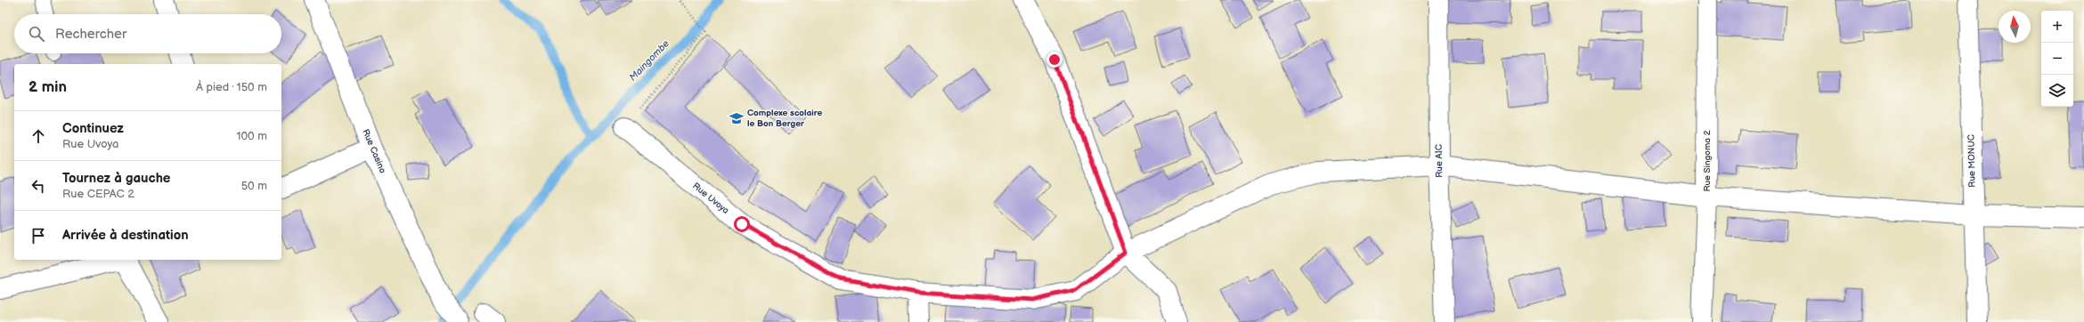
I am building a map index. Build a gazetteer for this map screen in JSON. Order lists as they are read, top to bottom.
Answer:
{
  "streets": {
    "street": [
      "Rue Casino",
      "Rue AIC",
      "Rue Singoma 2",
      "Rue MONUC",
      "Rue Uvoya"
    ]
  },
  "crossings": [
    ["Rue AIC", "Rue Uvoya"],
    ["Rue Singoma 2", "Rue Uvoya"],
    ["Rue MONUC", "Rue Uvoya"]
  ],
  "water": ["Maingombe"],
  "places": {
    "school or university": ["Complexe scolaire le Bon Berger"]
  },
  "north": "top",
  "page": {
    "map_buttons": ["+", "−"],
    "search": "Rechercher",
    "heading": ["2 min", "À pied · 150 m"],
    "list": [
      ["Continuez", "Rue Uvoya", "100 m"],
      ["Tournez à gauche", "Rue CEPAC 2", "50 m"],
      "Arrivée à destination"
    ]
  }
}
